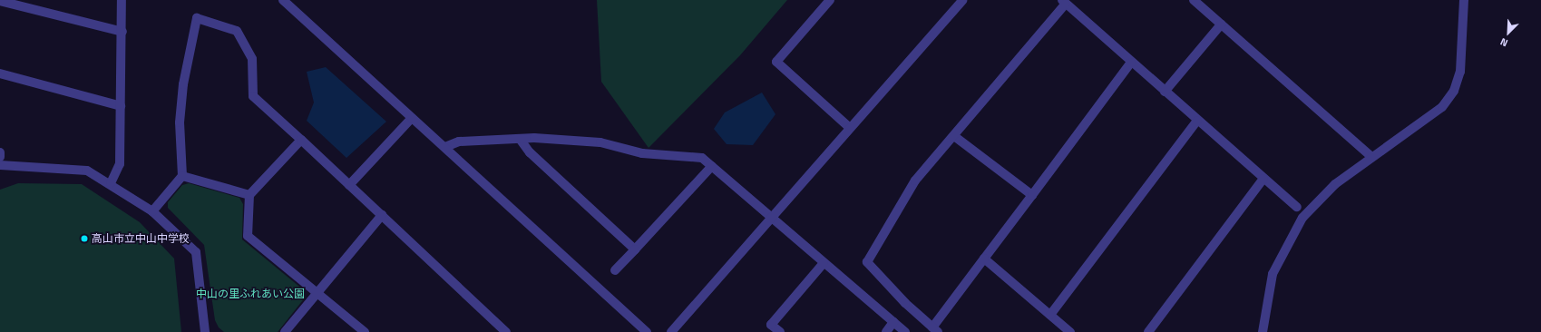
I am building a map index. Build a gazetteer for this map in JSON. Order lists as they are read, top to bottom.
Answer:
{
  "parks": ["中山の里ふれあい公園"],
  "places": ["高山市立中山中学校"],
  "north": "bottom left"
}
